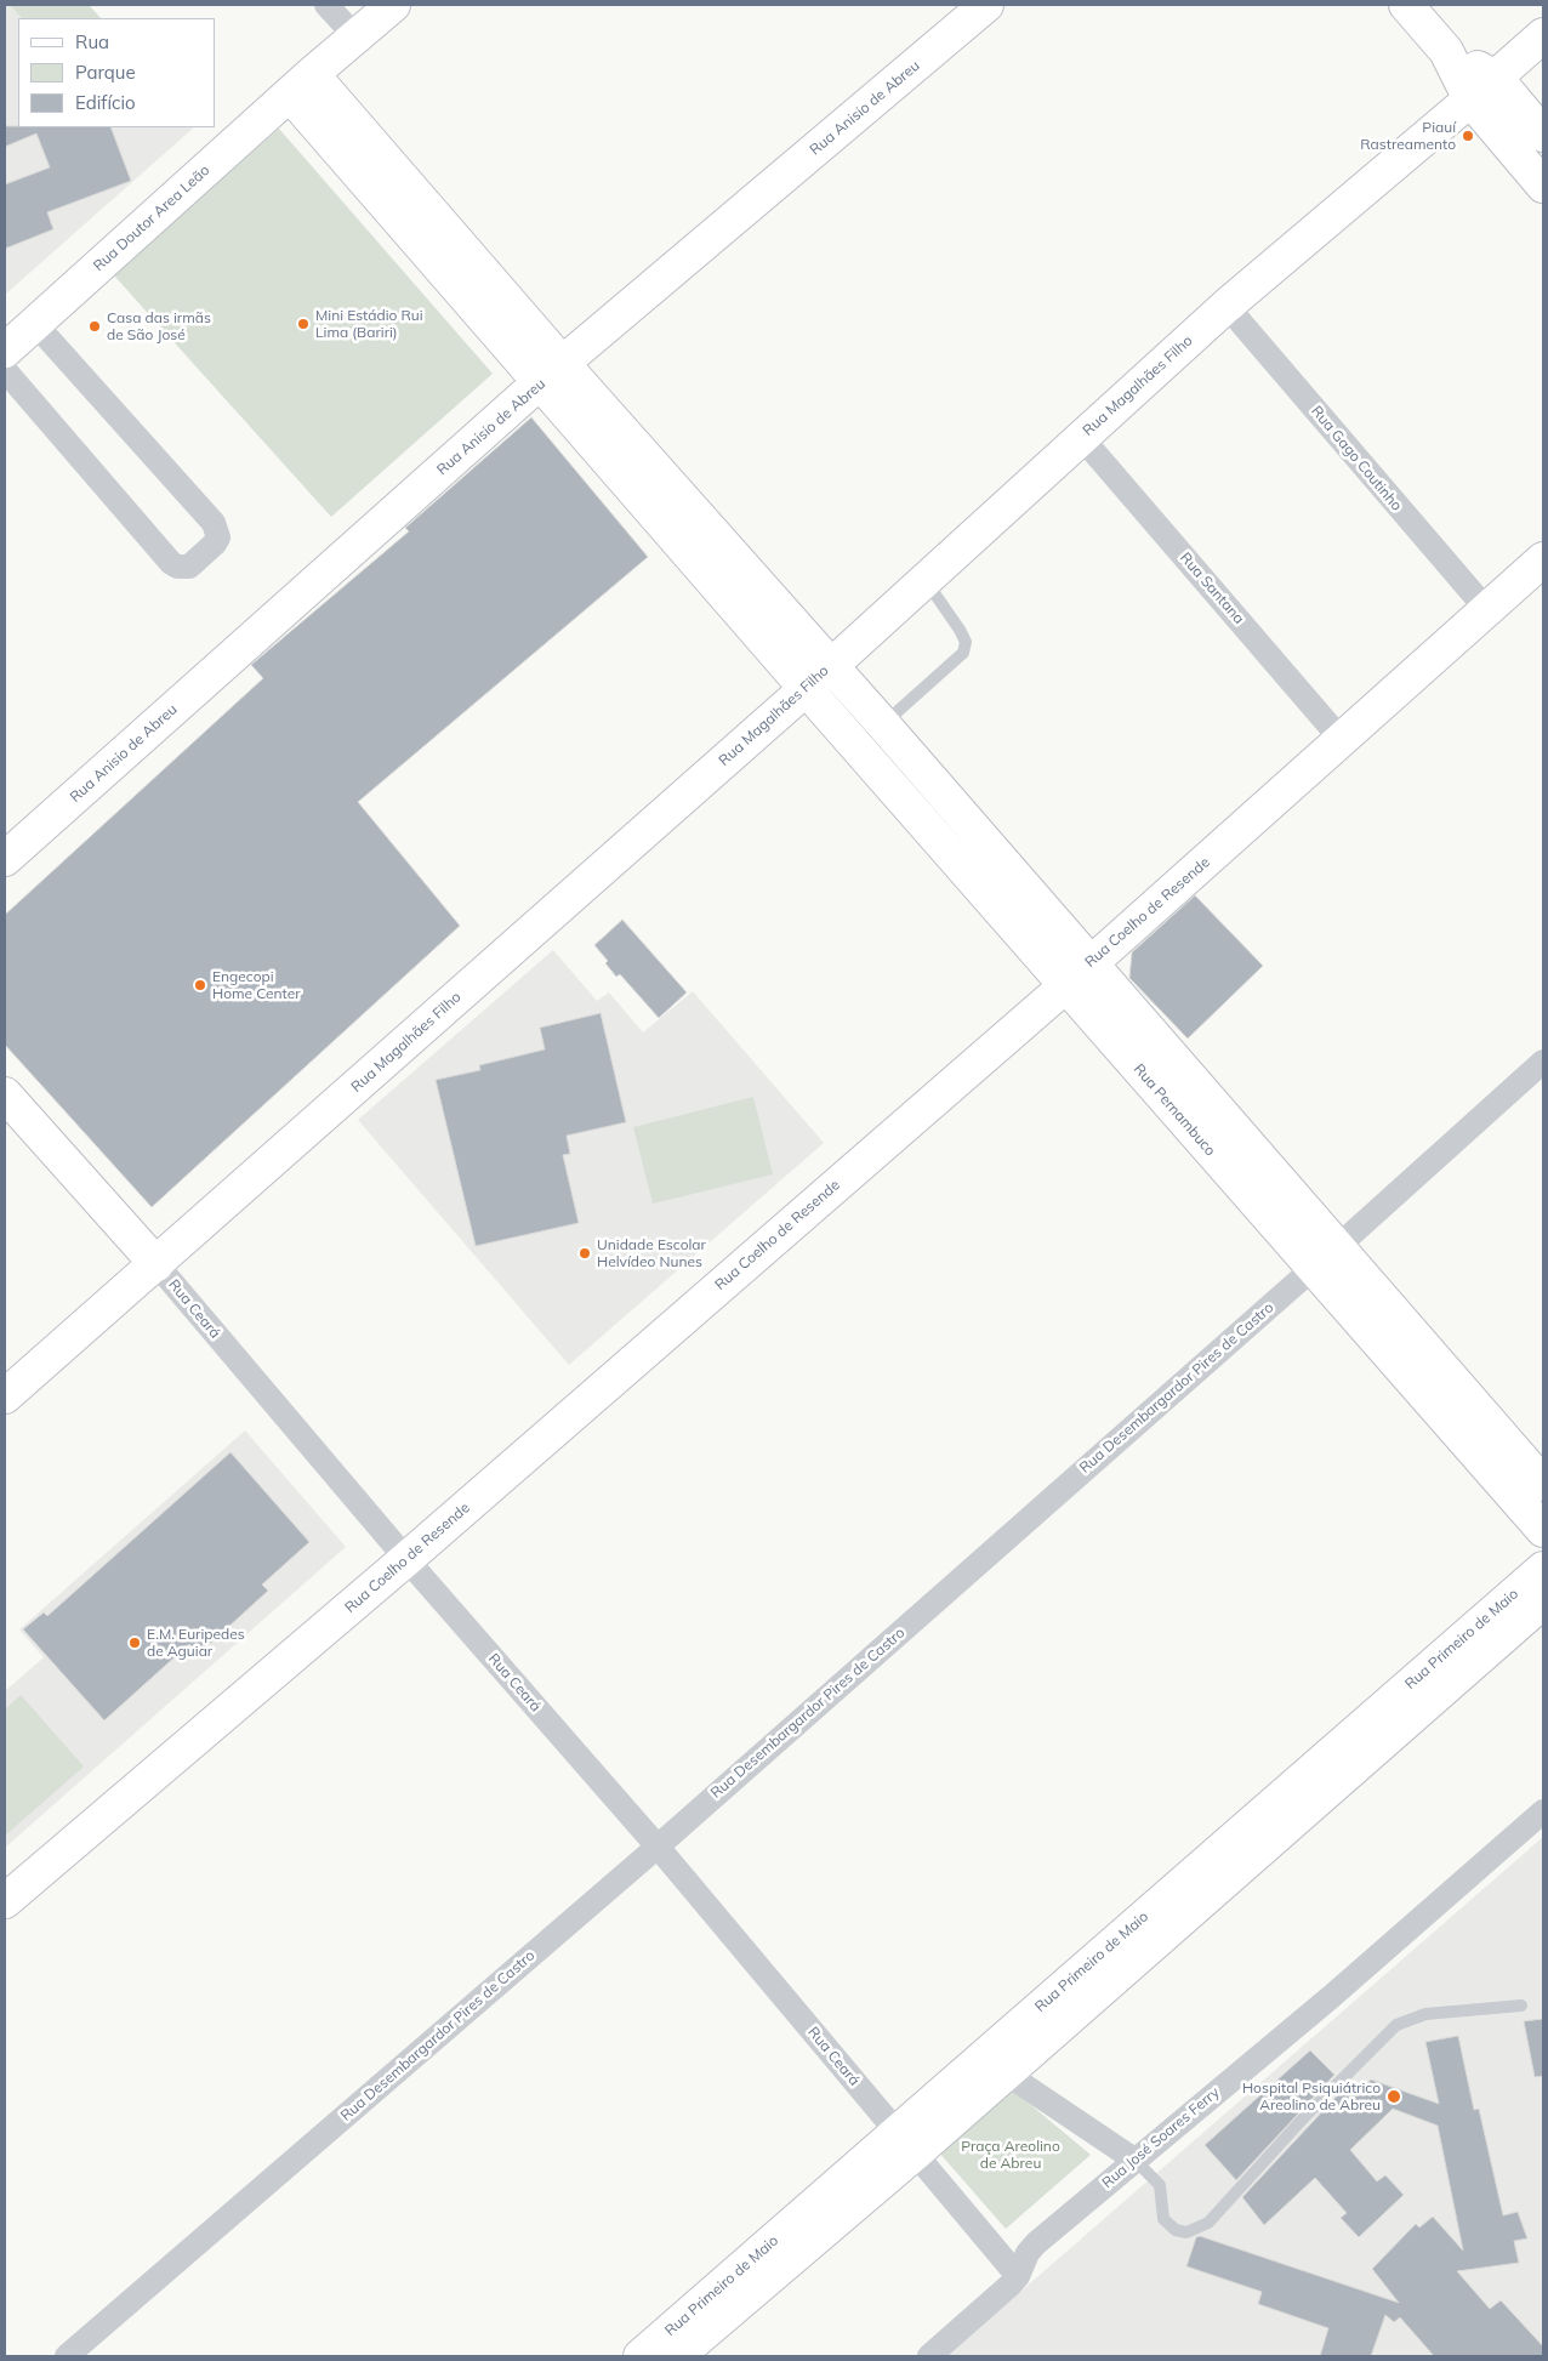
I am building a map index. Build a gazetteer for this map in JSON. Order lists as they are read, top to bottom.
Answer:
{
  "streets": {
    "main road": [
      "Rua Anisio de Abreu",
      "Rua Doutor Area Leão",
      "Rua Magalhães Filho",
      "Rua Coelho de Resende",
      "Rua Pernambuco",
      "Rua Ceará",
      "Rua Primeiro de Maio"
    ],
    "street": [
      "Rua Gago Coutinho",
      "Rua Santana",
      "Rua Desembargardor Pires de Castro",
      "Rua José Soares Ferry"
    ]
  },
  "crossings": [
    ["Rua Anisio de Abreu", "Rua Pernambuco"],
    ["Rua Magalhães Filho", "Rua Gago Coutinho"],
    ["Rua Magalhães Filho", "Rua Santana"],
    ["Rua Magalhães Filho", "Rua Pernambuco"],
    ["Rua Magalhães Filho", "Rua Ceará"],
    ["Rua Gago Coutinho", "Rua Coelho de Resende"],
    ["Rua Santana", "Rua Coelho de Resende"],
    ["Rua Coelho de Resende", "Rua Pernambuco"],
    ["Rua Coelho de Resende", "Rua Ceará"],
    ["Rua Pernambuco", "Rua Desembargardor Pires de Castro"],
    ["Rua Ceará", "Rua Desembargardor Pires de Castro"],
    ["Rua Ceará", "Rua Primeiro de Maio"],
    ["Rua Ceará", "Rua José Soares Ferry"]
  ],
  "parks": ["Praça Areolino de Abreu"],
  "places": [
    "Piauí Rastreamento",
    "Mini Estádio Rui Lima (Bariri)",
    "Casa das irmãs de São José",
    "Engecopi Home Center",
    "Unidade Escolar Helvídeo Nunes",
    "E.M. Euripedes de Aguiar",
    "Hospital Psiquiátrico Areolino de Abreu"
  ],
  "legend": ["Rua", "Parque", "Edifício"]
}
